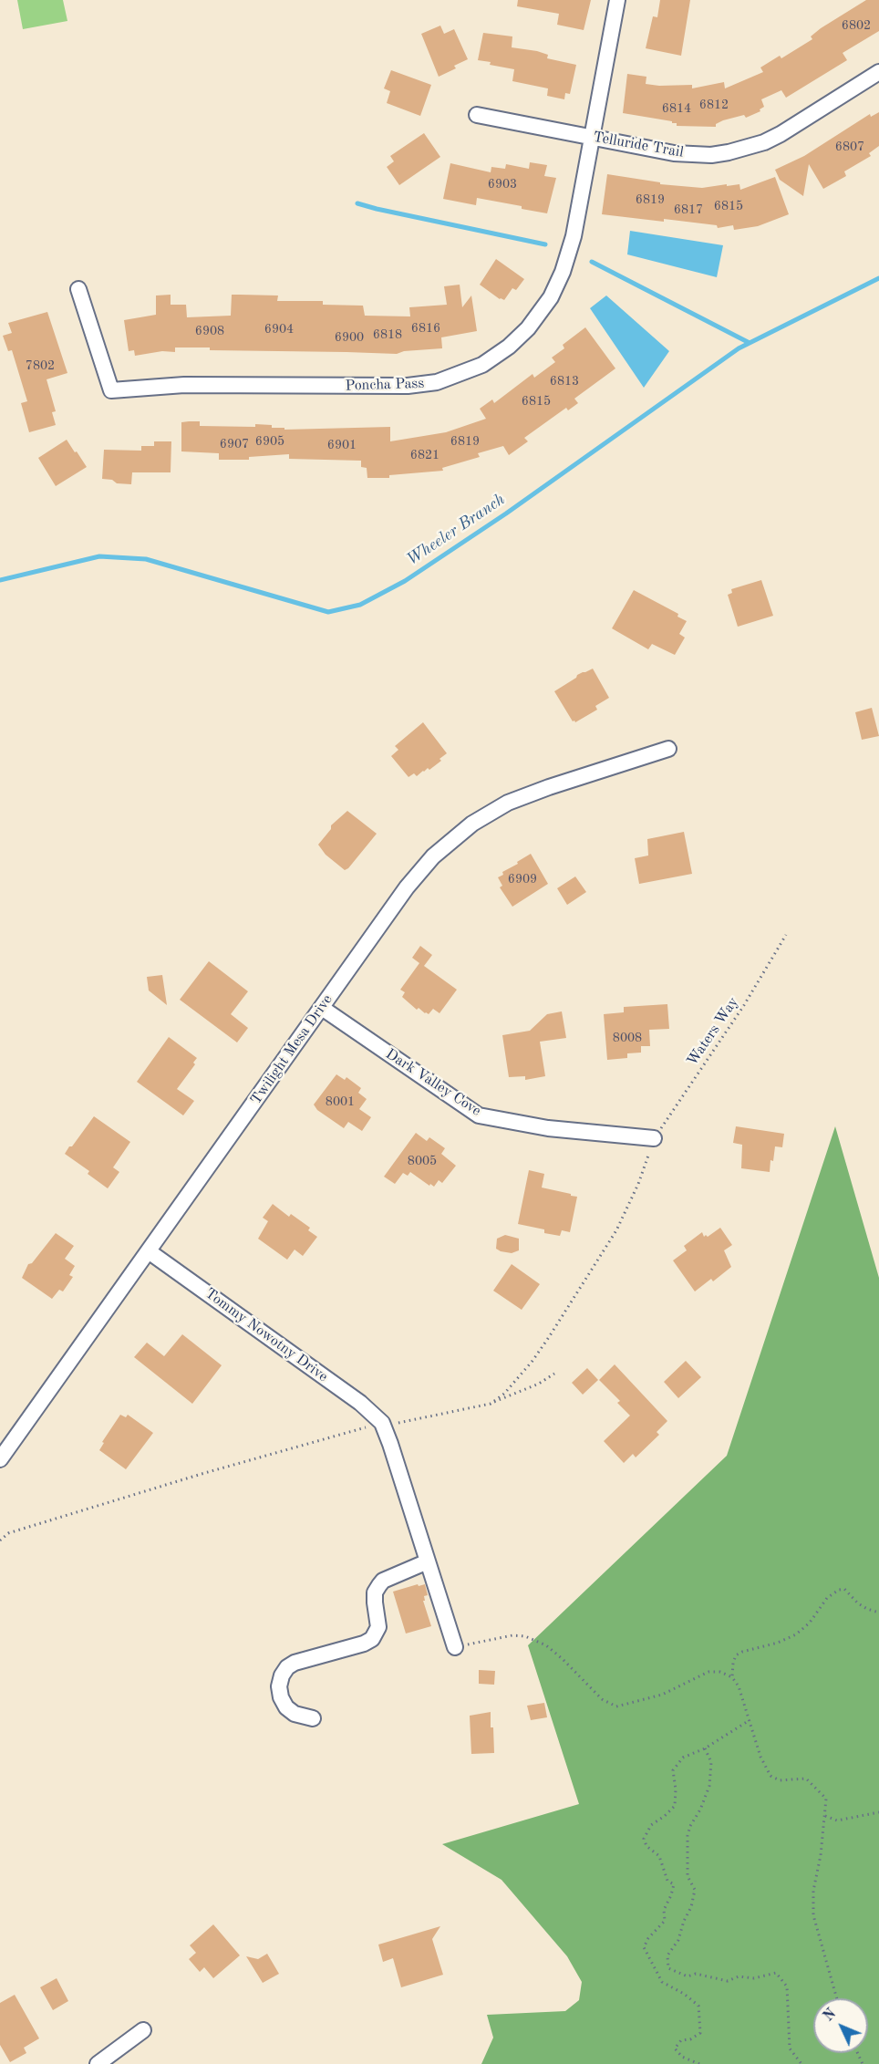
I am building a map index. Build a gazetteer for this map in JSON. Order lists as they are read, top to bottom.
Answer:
{
  "streets": {
    "street": [
      "Telluride Trail",
      "Poncha Pass",
      "Twilight Mesa Drive",
      "Dark Valley Cove",
      "Tommy Nowotny Drive"
    ],
    "path": ["Waters Way"]
  },
  "crossings": [
    ["Telluride Trail", "Poncha Pass"],
    ["Waters Way", "Dark Valley Cove"],
    ["Twilight Mesa Drive", "Dark Valley Cove"],
    ["Twilight Mesa Drive", "Tommy Nowotny Drive"]
  ],
  "water": ["Wheeler Branch"],
  "house_numbers": [
    "6802",
    "6812",
    "6814",
    "6807",
    "6903",
    "6819",
    "6815",
    "6817",
    "6816",
    "6904",
    "6908",
    "6818",
    "6900",
    "7802",
    "6813",
    "6815",
    "6905",
    "6819",
    "6907",
    "6901",
    "6821",
    "6909",
    "8008",
    "8001",
    "8005"
  ],
  "north": "top left"
}
